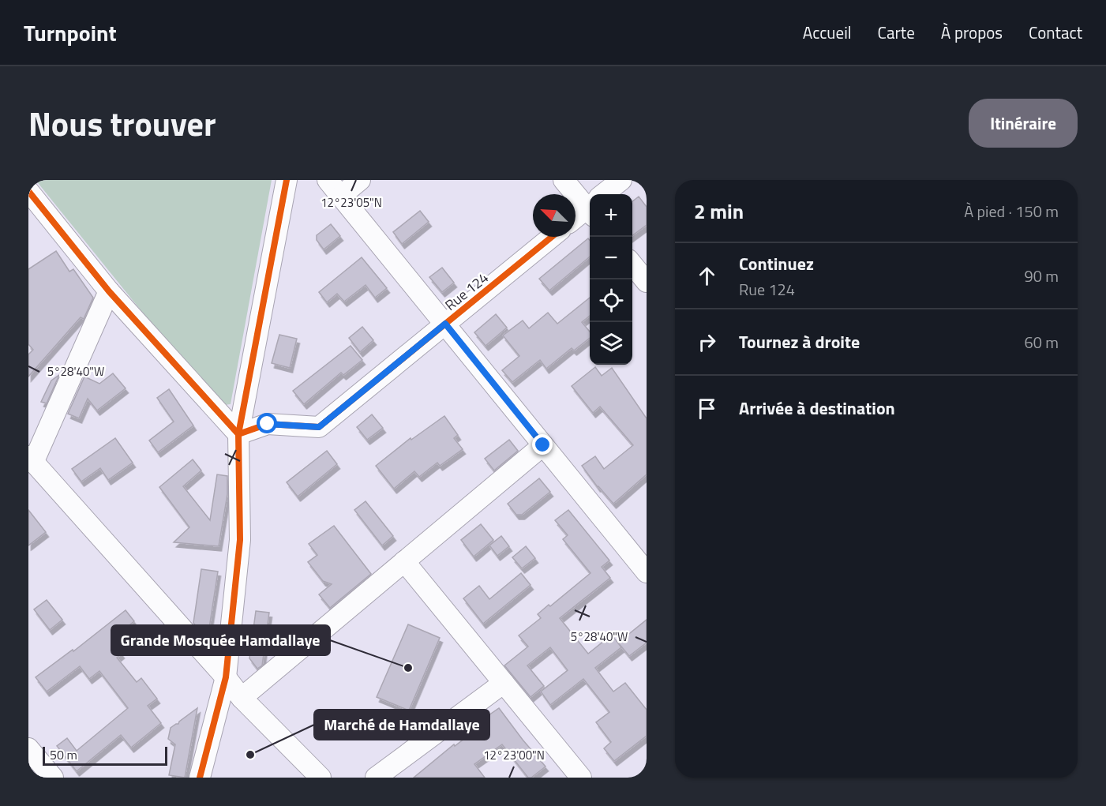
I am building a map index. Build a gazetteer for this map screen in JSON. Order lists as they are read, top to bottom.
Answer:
{
  "streets": {
    "street": ["Rue 124"]
  },
  "places": ["Grande Mosquée Hamdallaye", "Marché de Hamdallaye"],
  "scale_bar": "50 m",
  "north": "top left",
  "page": {
    "header": "Turnpoint",
    "nav": [
      "Accueil",
      "Carte",
      "À propos",
      "Contact"
    ],
    "title": "Nous trouver",
    "buttons": "Itinéraire",
    "heading": ["2 min", "À pied · 150 m"],
    "map_buttons": ["+", "−"],
    "list": [
      ["Continuez", "Rue 124", "90 m"],
      ["Tournez à droite", "60 m"],
      "Arrivée à destination"
    ],
    "scale": "50 m"
  },
  "coordinates": ["12°23'05\"N", "5°28'40\"W", "12°23'00\"N"]
}
